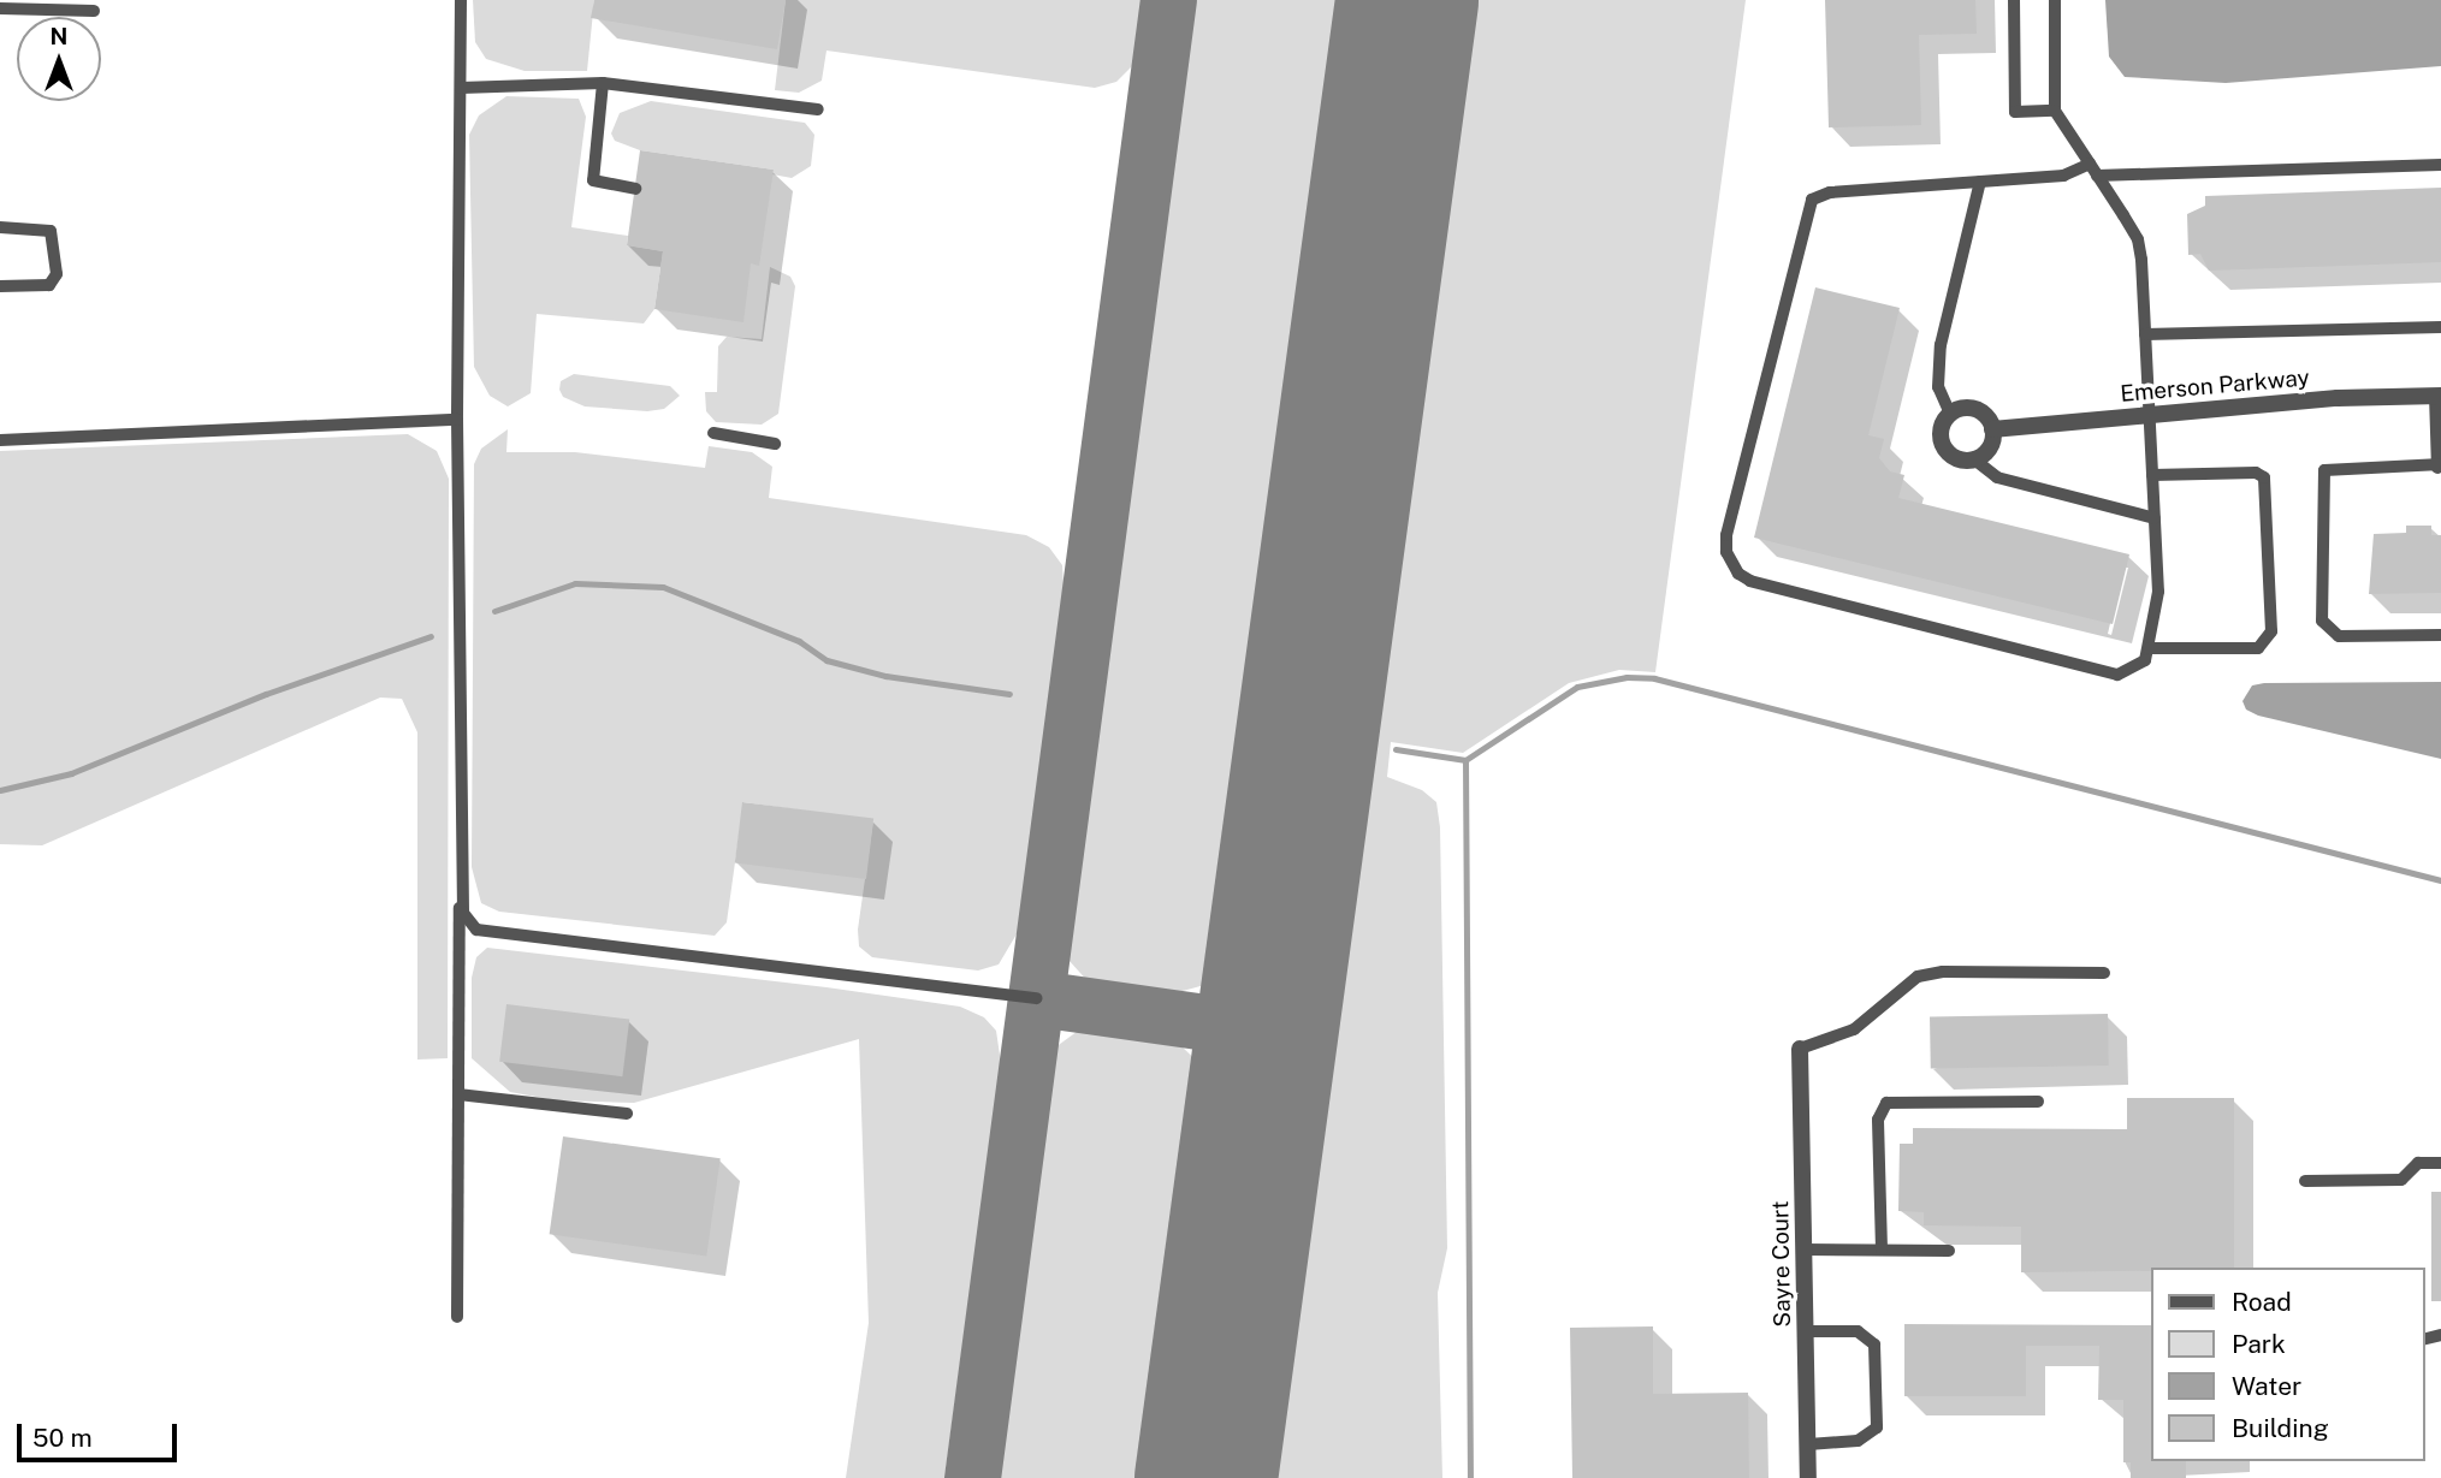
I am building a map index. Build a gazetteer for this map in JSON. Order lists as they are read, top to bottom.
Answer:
{
  "streets": {
    "street": ["Emerson Parkway", "Sayre Court"]
  },
  "legend": [
    "Road",
    "Park",
    "Water",
    "Building"
  ],
  "scale_bar": "50 m",
  "north": "top"
}
